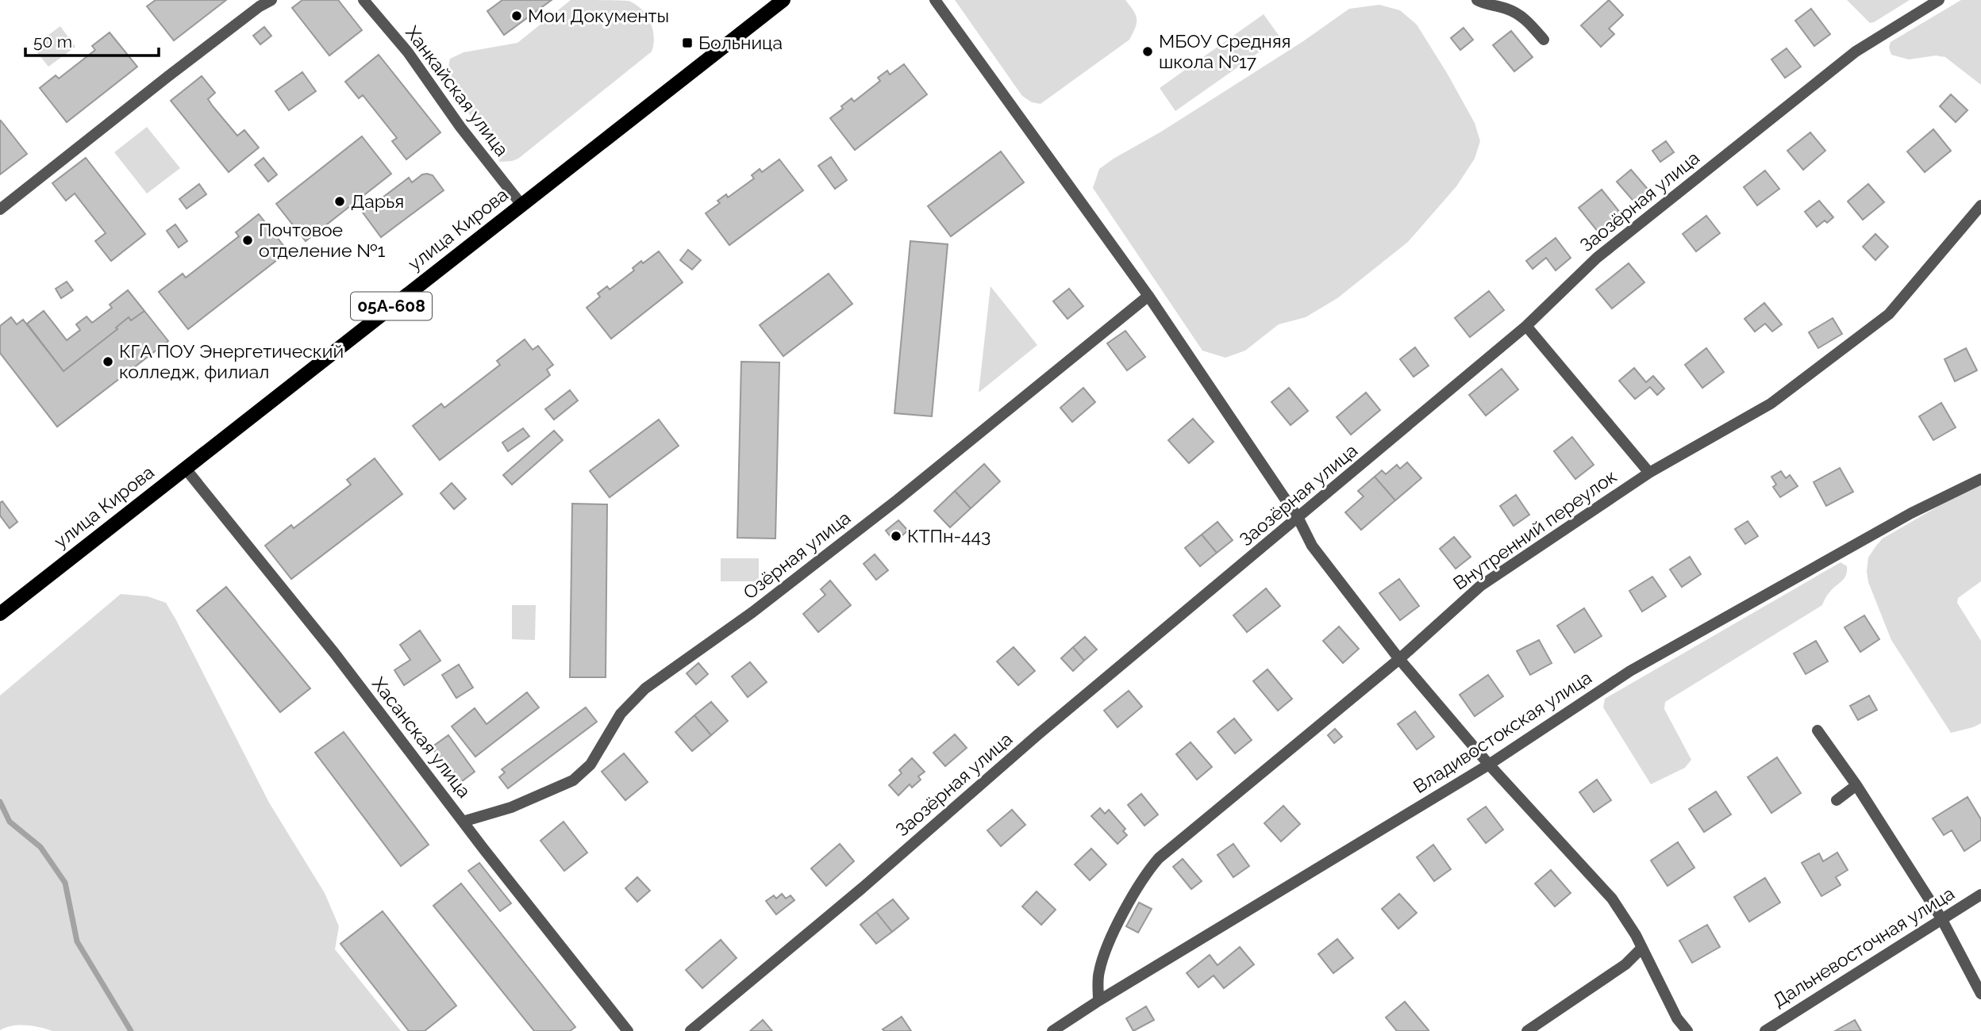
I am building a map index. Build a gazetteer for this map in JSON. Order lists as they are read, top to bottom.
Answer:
{
  "streets": {
    "main road": ["улица Кирова", "05А-608"],
    "street": [
      "Ханкайская улица",
      "Заозёрная улица",
      "Внутренний переулок",
      "Озёрная улица",
      "Владивостокская улица",
      "Хасанская улица",
      "Дальневосточная улица"
    ]
  },
  "crossings": [
    ["Ханкайская улица", "улица Кирова"],
    ["улица Кирова", "Хасанская улица"],
    ["Внутренний переулок", "Владивостокская улица"],
    ["Озёрная улица", "Хасанская улица"]
  ],
  "places": {
    "other": [
      "Мои Документы",
      "МБОУ Средняя школа №17",
      "Дарья",
      "Почтовое отделение №1",
      "КГА ПОУ Энергетический колледж, филиал",
      "КТПн-443"
    ],
    "transit": ["Больница"]
  },
  "scale_bar": "50 m"
}
